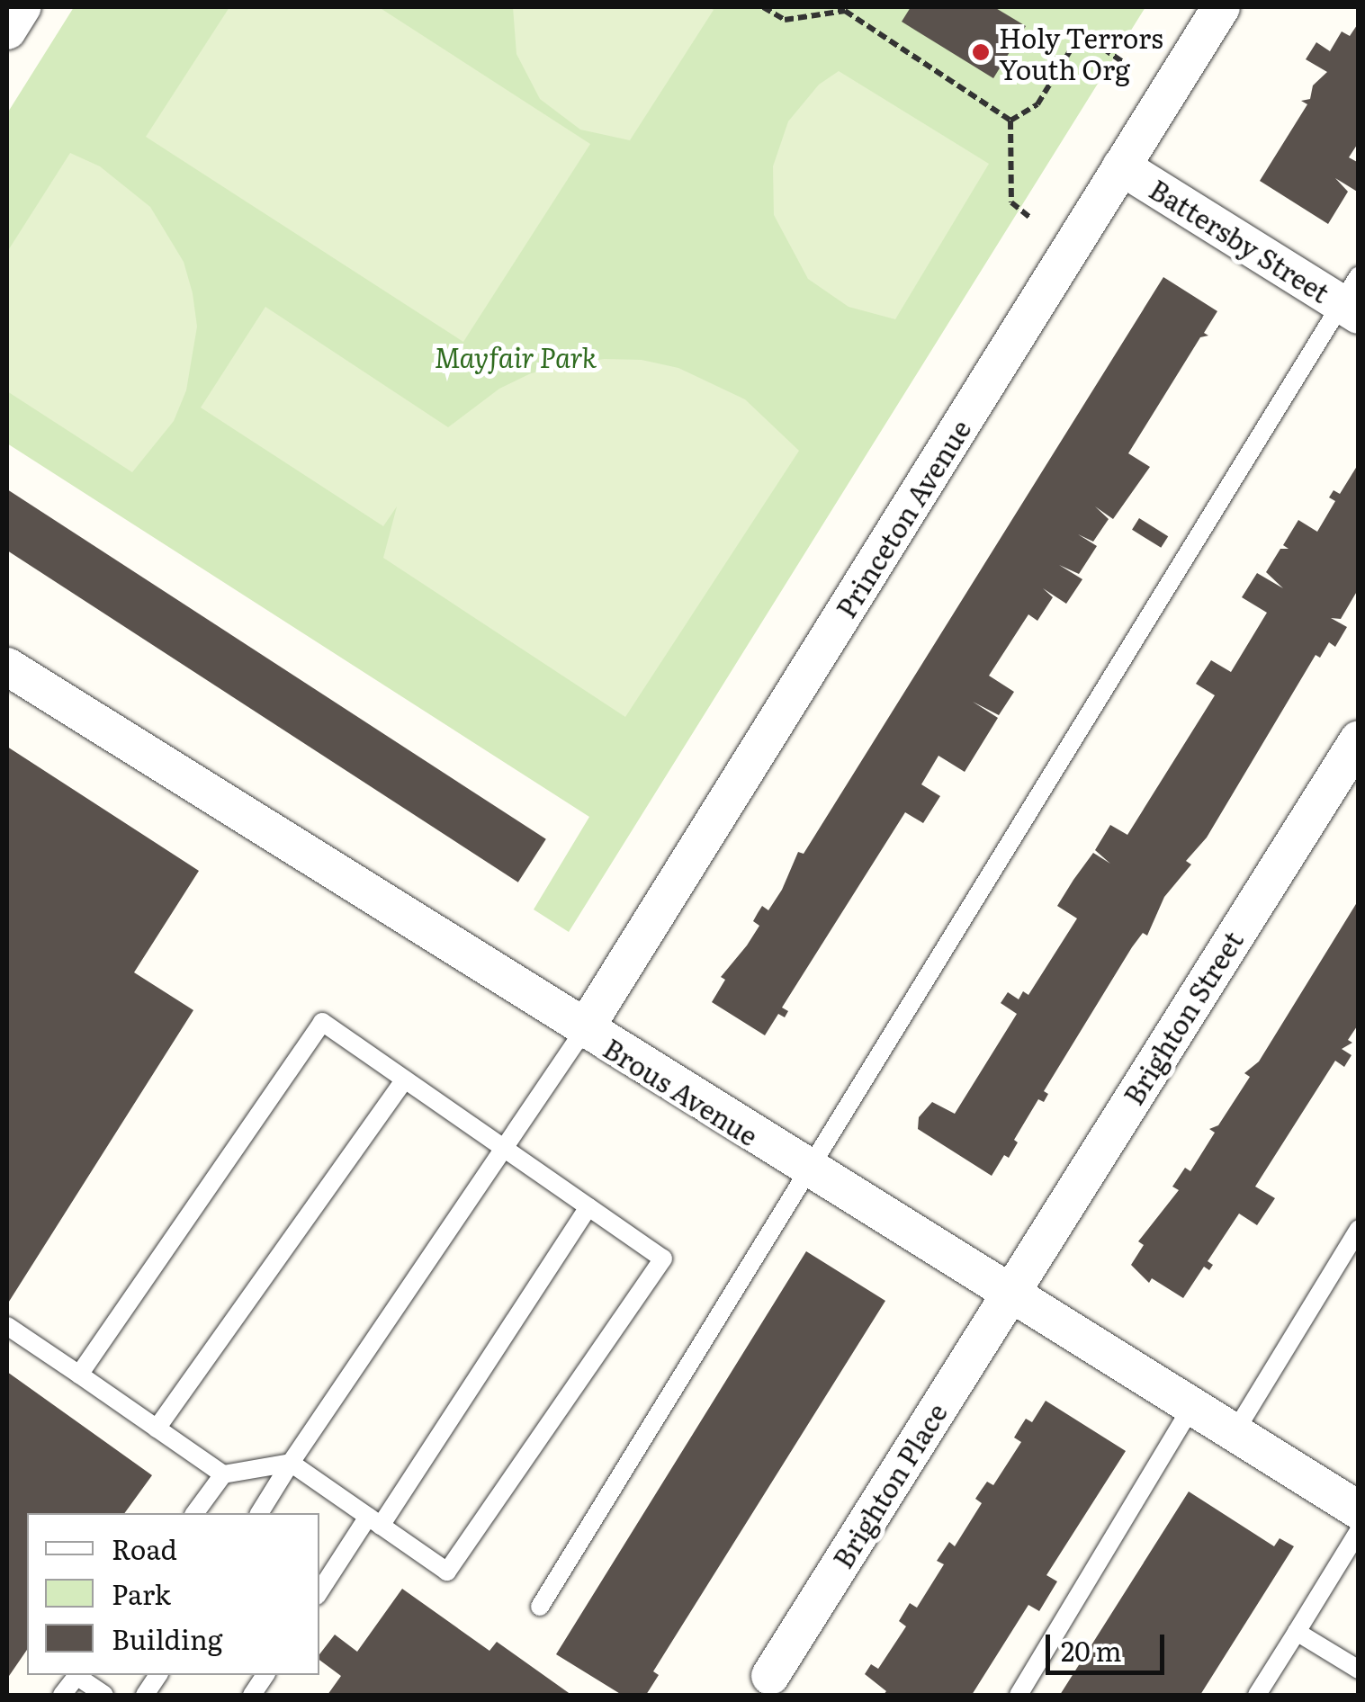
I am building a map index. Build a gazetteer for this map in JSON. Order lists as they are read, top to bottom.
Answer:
{
  "streets": {
    "street": [
      "Battersby Street",
      "Princeton Avenue",
      "Brighton Street",
      "Brous Avenue",
      "Brighton Place"
    ]
  },
  "crossings": [
    ["Battersby Street", "Princeton Avenue"],
    ["Princeton Avenue", "Brous Avenue"],
    ["Brighton Street", "Brous Avenue"],
    ["Brighton Street", "Brighton Place"],
    ["Brous Avenue", "Brighton Place"]
  ],
  "parks": ["Mayfair Park"],
  "places": ["Holy Terrors Youth Org"],
  "legend": ["Road", "Park", "Building"],
  "scale_bar": "20 m"
}
